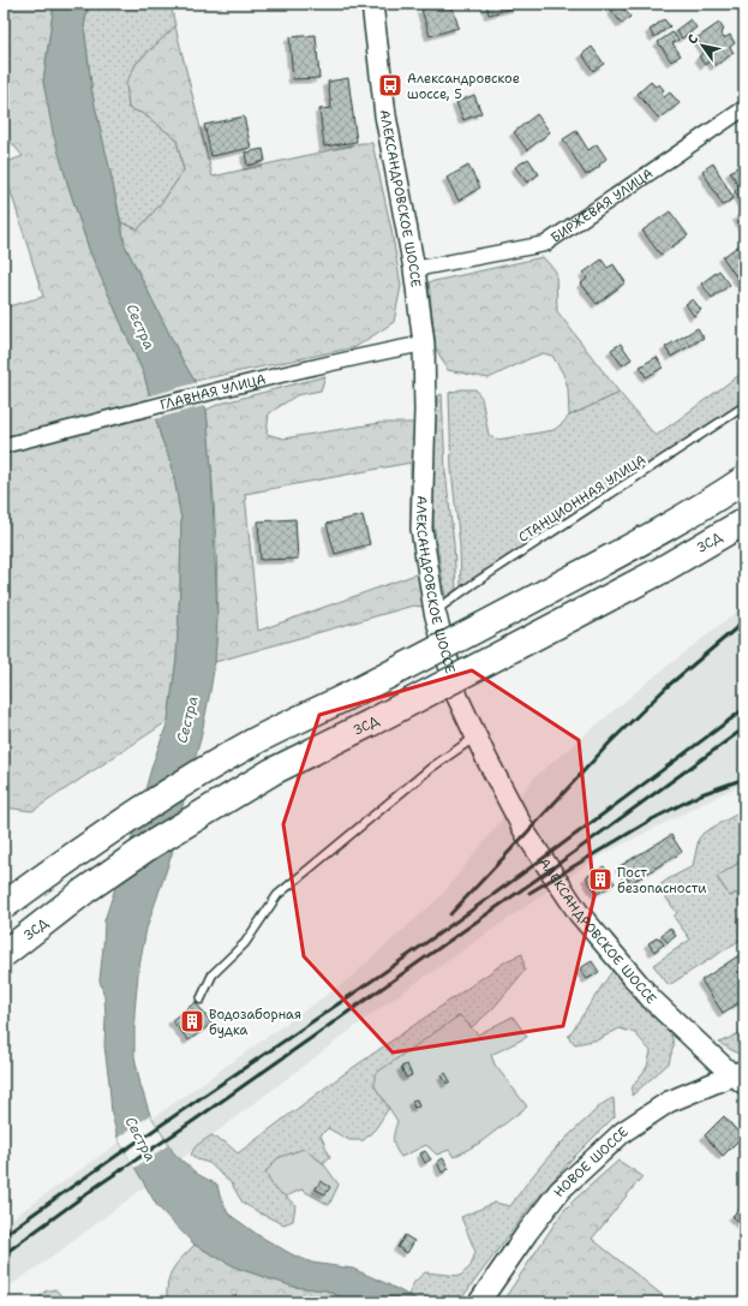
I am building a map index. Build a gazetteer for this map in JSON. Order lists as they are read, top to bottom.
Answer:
{
  "streets": {
    "highway": ["ЗСД"],
    "street": [
      "АЛЕКСАНДРОВСКОЕ ШОССЕ",
      "БИРЖЕВАЯ УЛИЦА",
      "ГЛАВНАЯ УЛИЦА",
      "НОВОЕ ШОССЕ"
    ],
    "lane": ["СТАНЦИОННАЯ УЛИЦА"]
  },
  "crossings": [
    ["АЛЕКСАНДРОВСКОЕ ШОССЕ", "БИРЖЕВАЯ УЛИЦА"],
    ["АЛЕКСАНДРОВСКОЕ ШОССЕ", "ГЛАВНАЯ УЛИЦА"],
    ["АЛЕКСАНДРОВСКОЕ ШОССЕ", "СТАНЦИОННАЯ УЛИЦА"],
    ["АЛЕКСАНДРОВСКОЕ ШОССЕ", "НОВОЕ ШОССЕ"]
  ],
  "water": ["Сестра"],
  "places": {
    "bus stop": ["Александровское шоссе, 5"],
    "building": ["Пост безопасности", "Водозаборная будка"]
  },
  "north": "top left"
}
